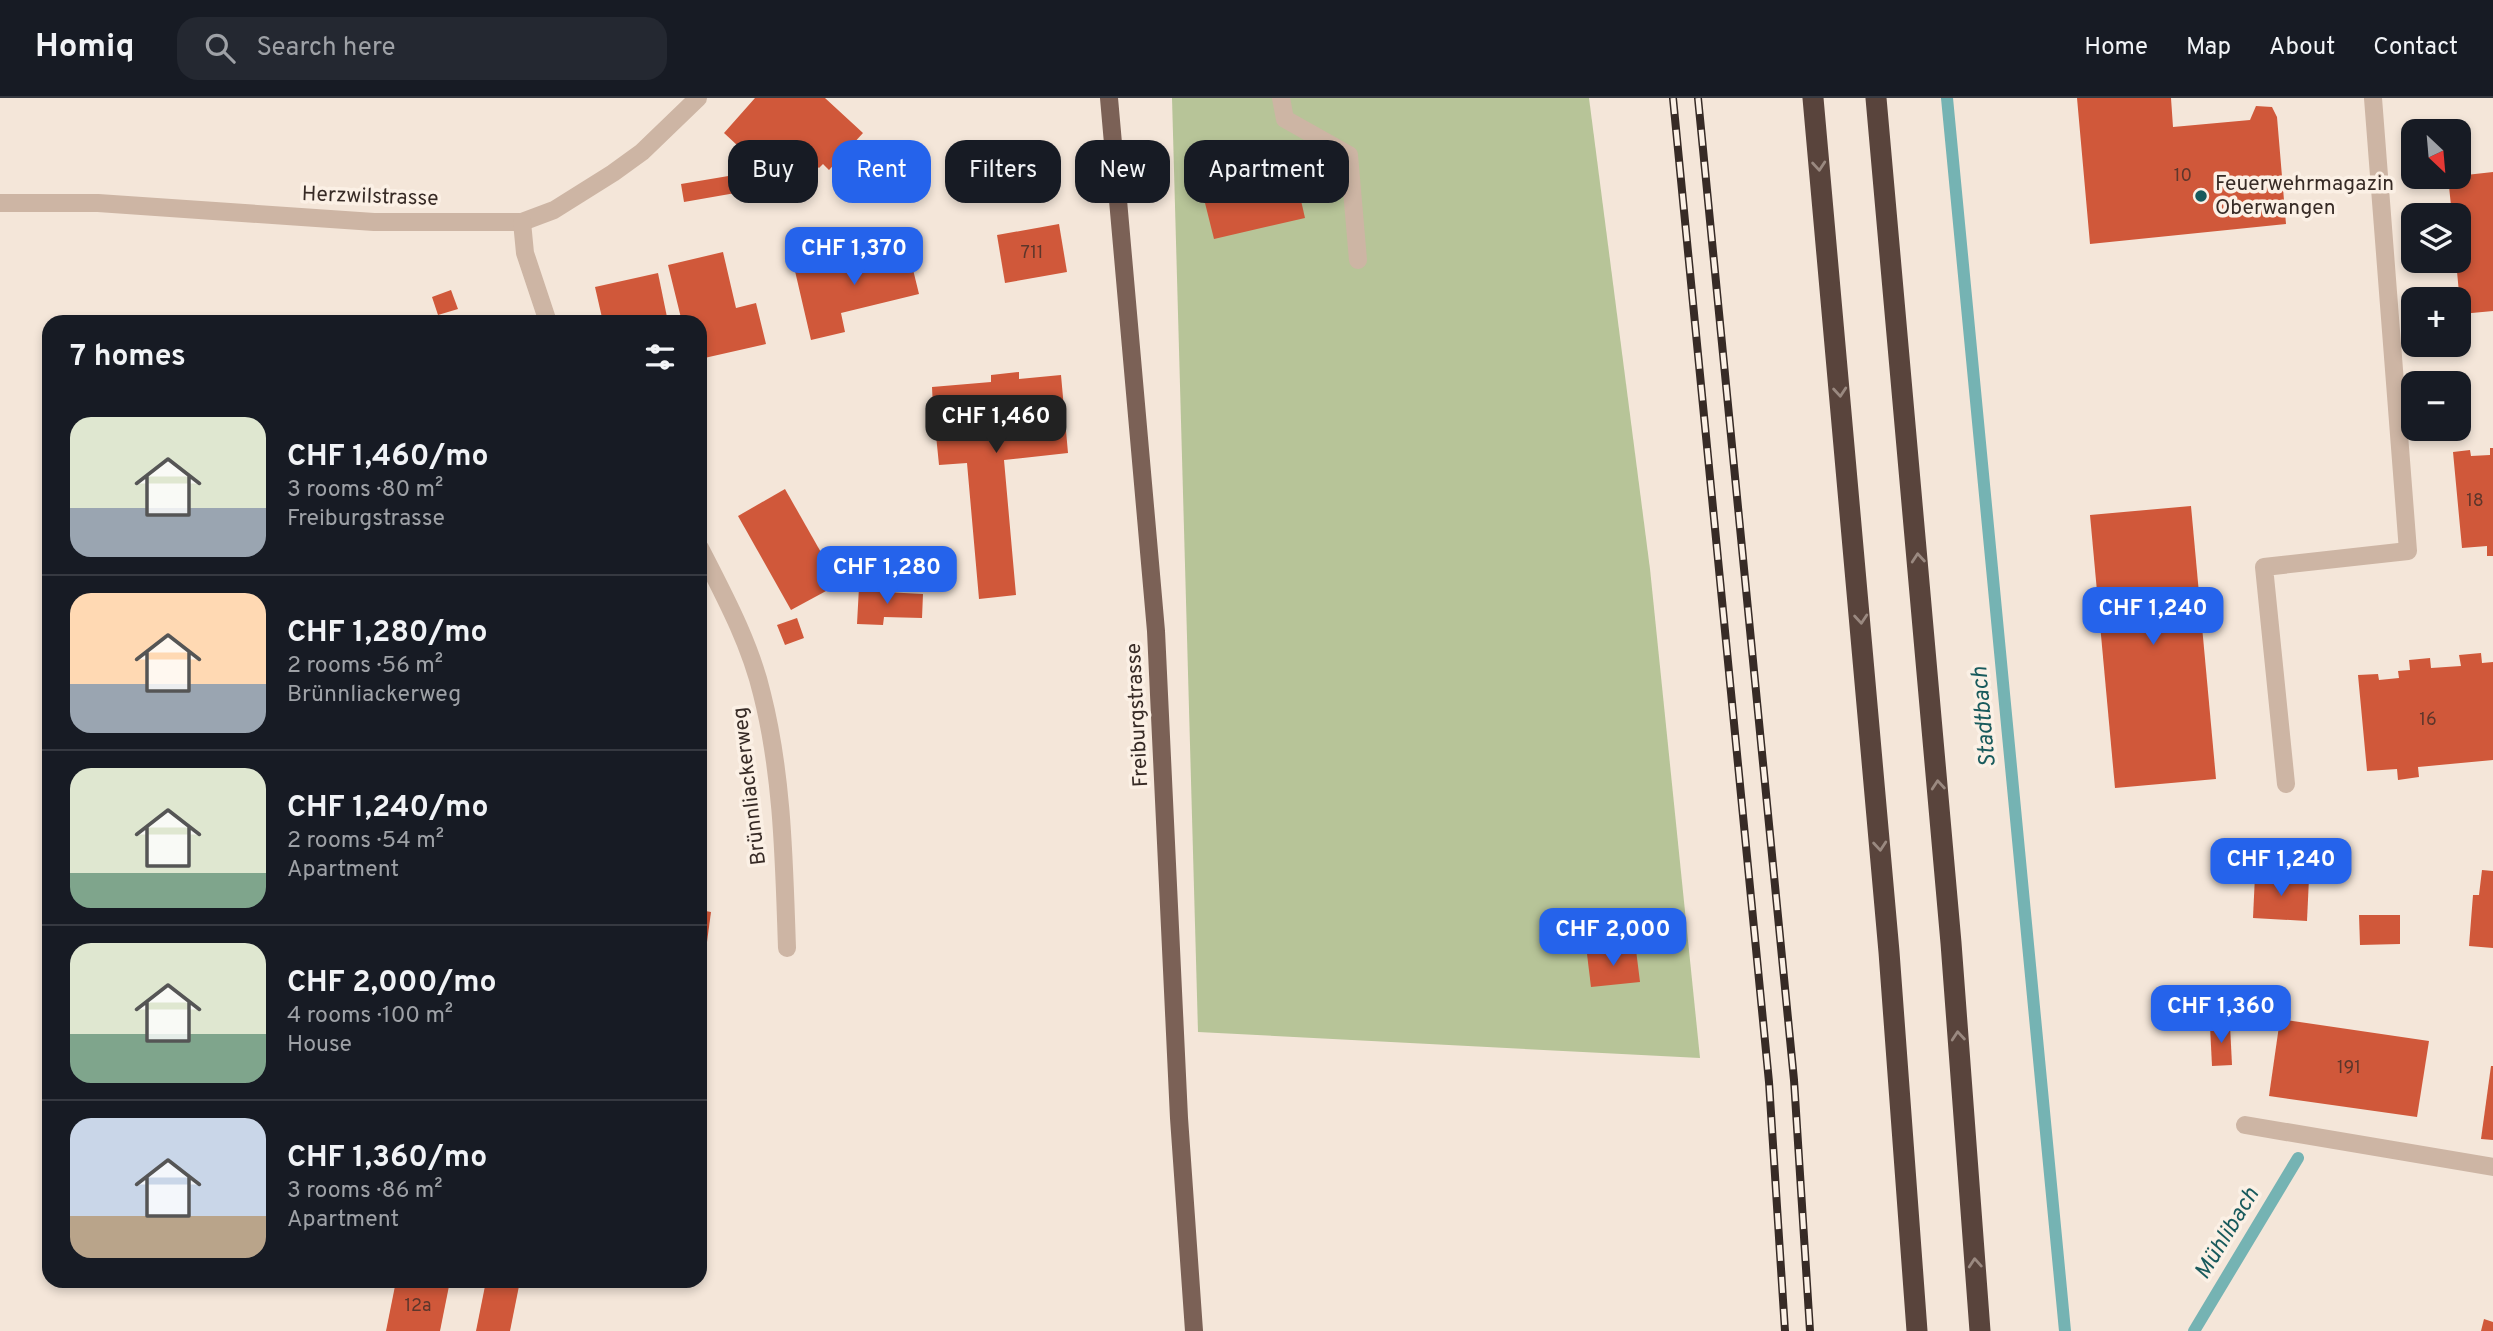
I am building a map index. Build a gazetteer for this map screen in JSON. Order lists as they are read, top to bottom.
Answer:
{
  "streets": {
    "main road": ["Freiburgstrasse"],
    "street": ["Herzwilstrasse", "Brünnliackerweg"]
  },
  "water": ["Stadtbach", "Mühlibach"],
  "places": ["Feuerwehrmagazin Oberwangen"],
  "house_numbers": [
    "10",
    "711",
    "18",
    "16",
    "191",
    "12a"
  ],
  "north": "bottom right",
  "page": {
    "header": "Homiq",
    "search": "Search here",
    "nav": [
      "Home",
      "Map",
      "About",
      "Contact"
    ],
    "map_buttons": ["+", "−"],
    "chip": [
      "Buy",
      "Rent",
      "Filters",
      "New",
      "Apartment"
    ],
    "price": [
      "CHF 1,370",
      "CHF 1,460",
      "CHF 1,280",
      "CHF 1,240",
      "CHF 1,240",
      "CHF 2,000",
      "CHF 1,360"
    ],
    "heading": "7 homes",
    "list": [
      {
        "name": "CHF 1,460/mo",
        "note": "3 rooms · 80 m² · Freiburgstrasse"
      },
      {
        "name": "CHF 1,280/mo",
        "note": "2 rooms · 56 m² · Brünnliackerweg"
      },
      {
        "name": "CHF 1,240/mo",
        "note": "2 rooms · 54 m² · Apartment"
      },
      {
        "name": "CHF 2,000/mo",
        "note": "4 rooms · 100 m² · House"
      },
      {
        "name": "CHF 1,360/mo",
        "note": "3 rooms · 86 m² · Apartment"
      }
    ]
  }
}
